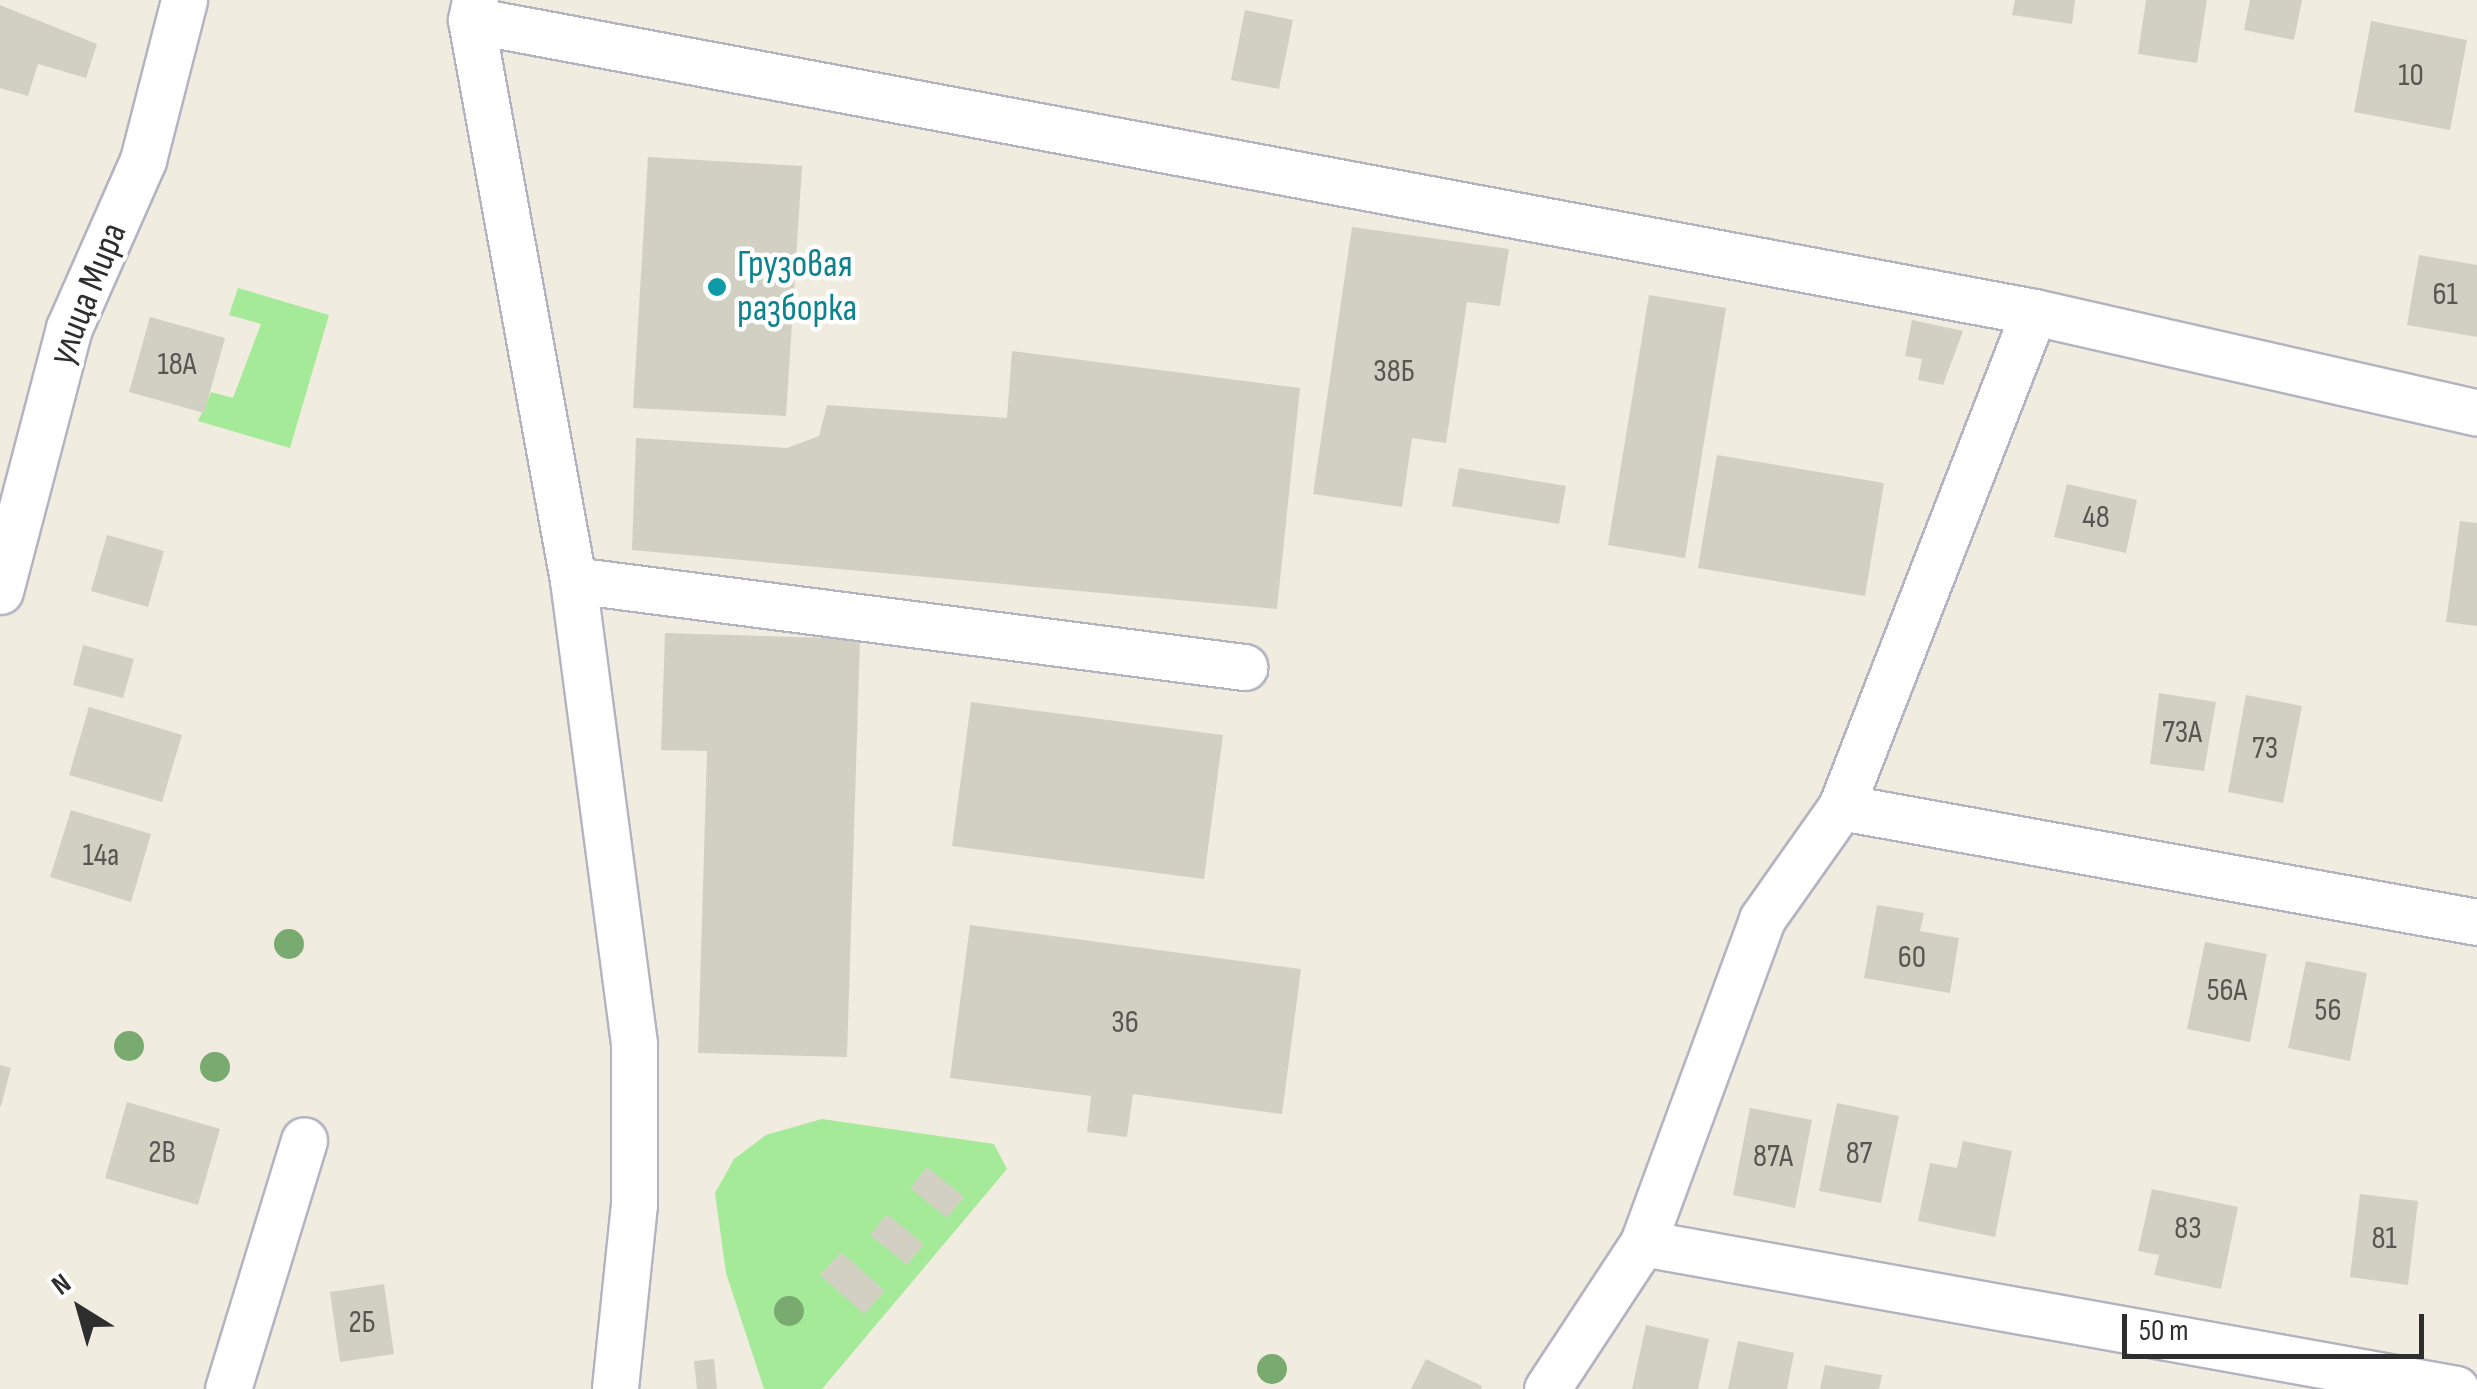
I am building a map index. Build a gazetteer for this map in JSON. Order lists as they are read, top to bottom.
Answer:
{
  "streets": {
    "street": ["улица Мира"]
  },
  "places": ["Грузовая разборка"],
  "house_numbers": [
    "10",
    "61",
    "18А",
    "38Б",
    "48",
    "73А",
    "73",
    "14а",
    "60",
    "56А",
    "56",
    "36",
    "2В",
    "87",
    "87А",
    "83",
    "81",
    "2Б"
  ],
  "scale_bar": "50 m",
  "north": "top left"
}
